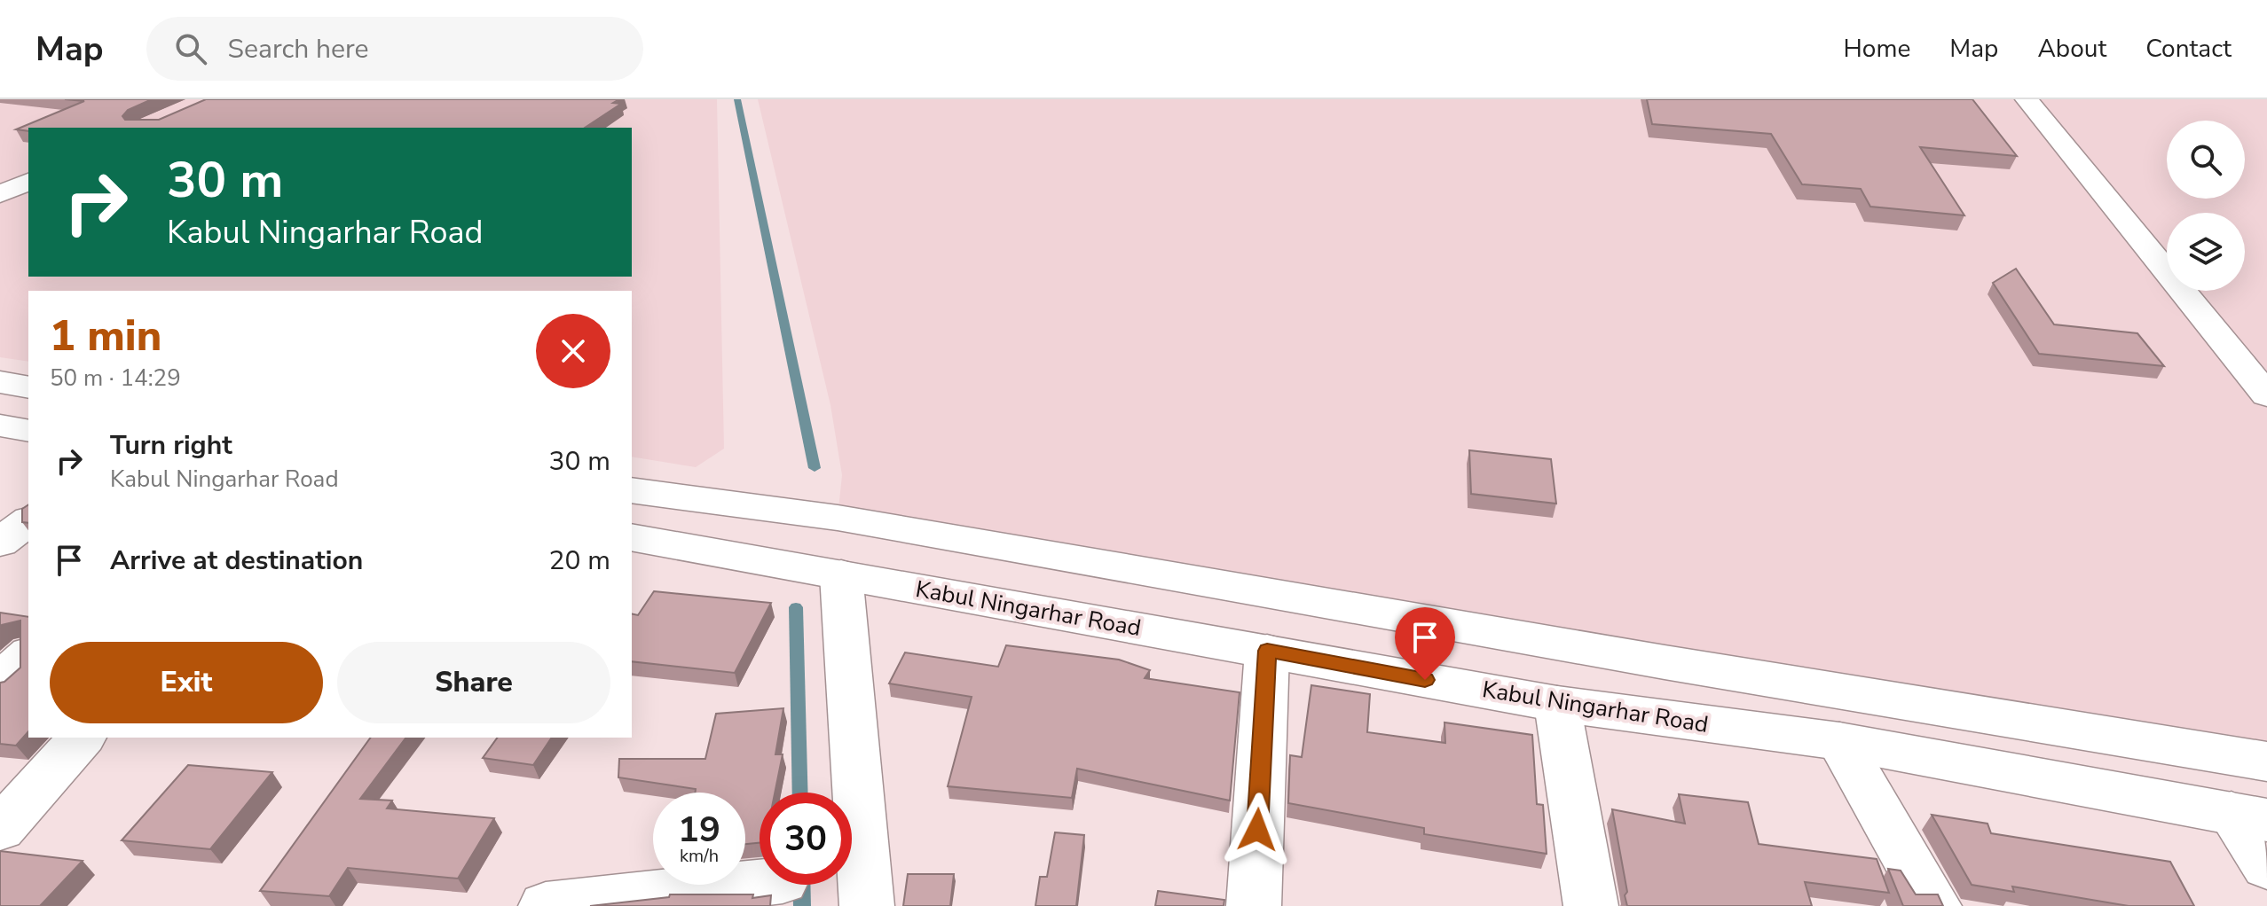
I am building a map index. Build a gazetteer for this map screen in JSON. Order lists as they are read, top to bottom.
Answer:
{
  "streets": {
    "main road": ["Kabul Ningarhar Road"]
  },
  "page": {
    "header": "Map",
    "search": "Search here",
    "nav": [
      "Home",
      "Map",
      "About",
      "Contact"
    ],
    "turn": ["30 m", "Kabul Ningarhar Road"],
    "heading": ["1 min", "50 m · 14:29"],
    "list": [
      {
        "name": "Turn right",
        "note": "Kabul Ningarhar Road",
        "value": "30 m"
      },
      {
        "name": "Arrive at destination",
        "value": "20 m"
      }
    ],
    "buttons": ["Exit", "Share"],
    "speed": "19 km/h",
    "limit": "30"
  }
}
